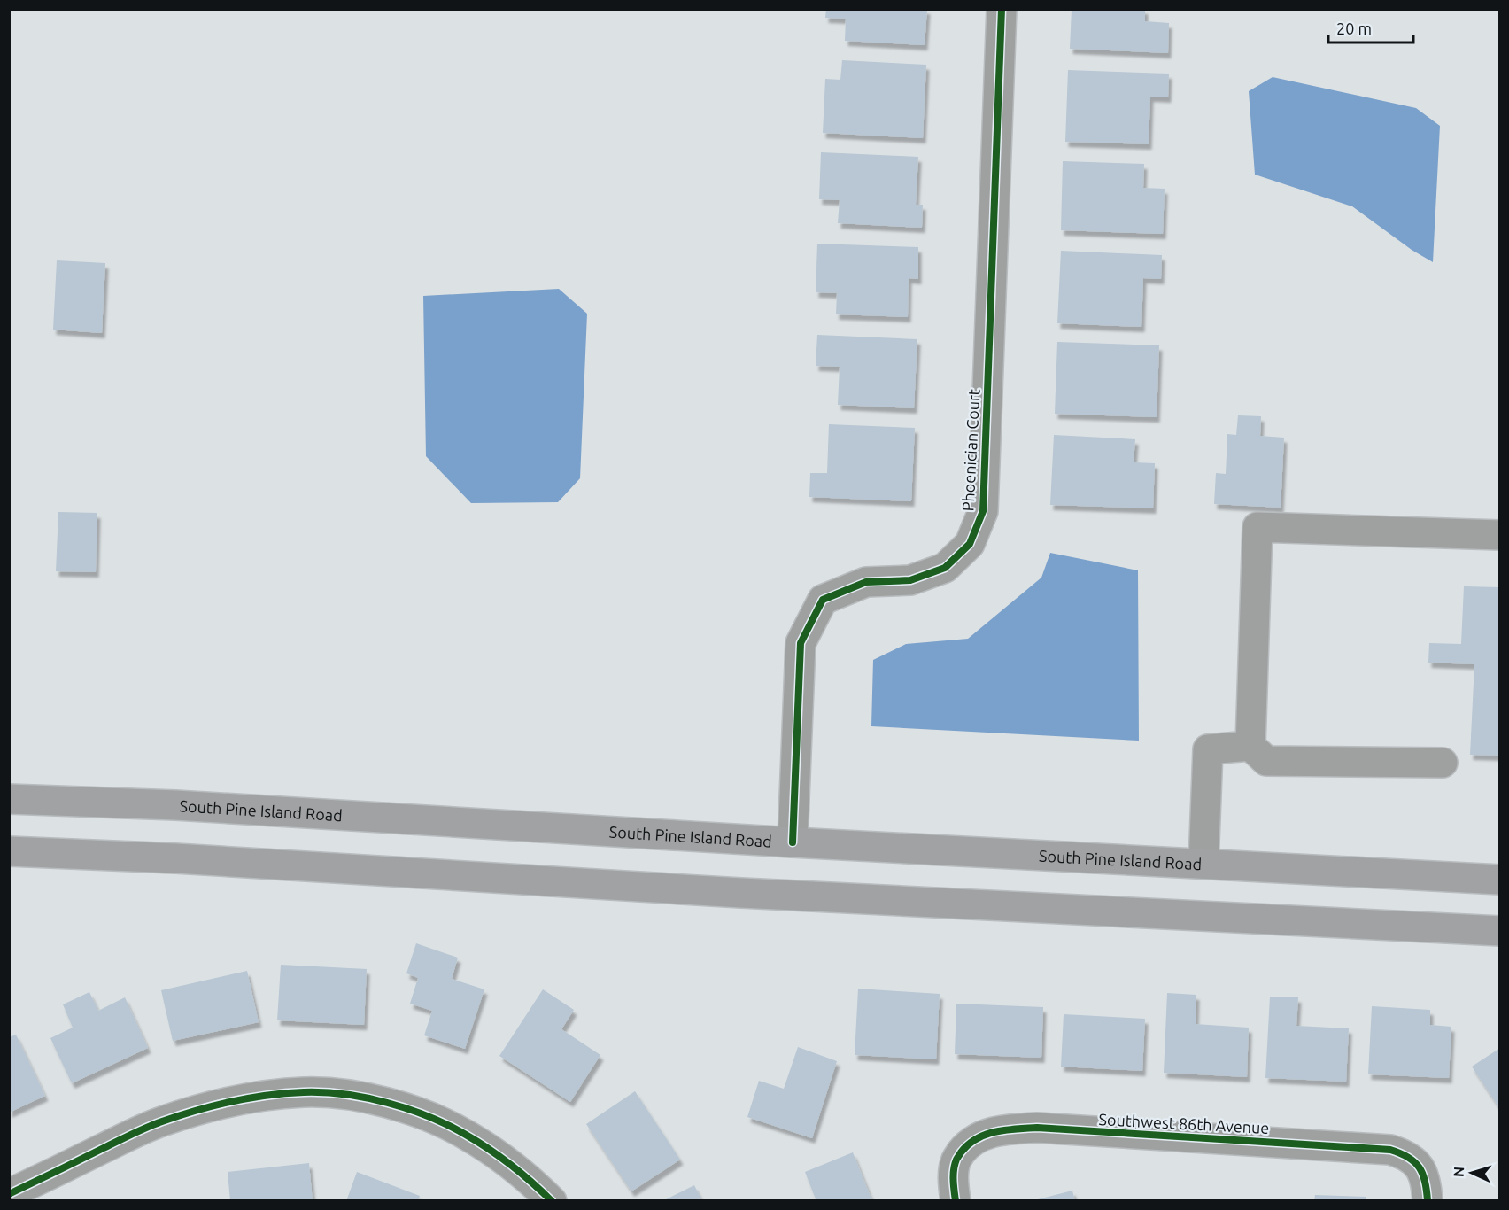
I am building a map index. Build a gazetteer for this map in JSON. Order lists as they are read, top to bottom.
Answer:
{
  "streets": {
    "main road": ["South Pine Island Road"],
    "street": ["Phoenician Court", "Southwest 86th Avenue"]
  },
  "crossings": [
    ["Phoenician Court", "South Pine Island Road"]
  ],
  "scale_bar": "20 m",
  "north": "left"
}
